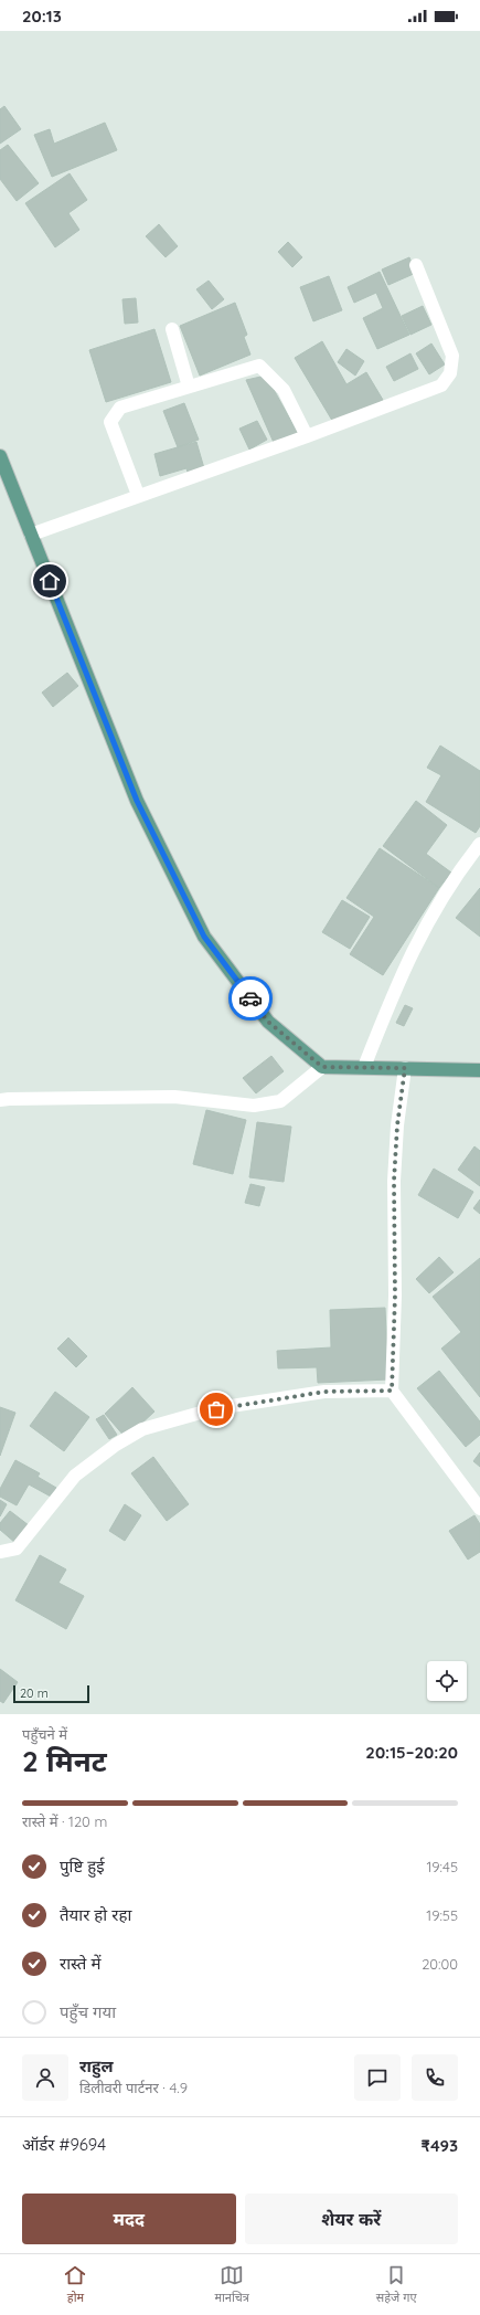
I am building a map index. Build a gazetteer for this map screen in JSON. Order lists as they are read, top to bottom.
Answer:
{
  "scale_bar": "20 m",
  "page": {
    "status": "20:13",
    "scale": "20 m",
    "heading": ["2 मिनट", "पहुँचने में", "20:15–20:20"],
    "panel": [
      "राहुल",
      "डिलीवरी पार्टनर · 4.9",
      "ऑर्डर #9694",
      "₹493"
    ],
    "bar": "रास्ते में · 120 m",
    "list": [
      ["पुष्टि हुई", "19:45"],
      ["तैयार हो रहा", "19:55"],
      ["रास्ते में", "20:00"],
      "पहुँच गया"
    ],
    "buttons": ["मदद", "शेयर करें"],
    "tabs": ["होम", "मानचित्र", "सहेजे गए"]
  }
}
